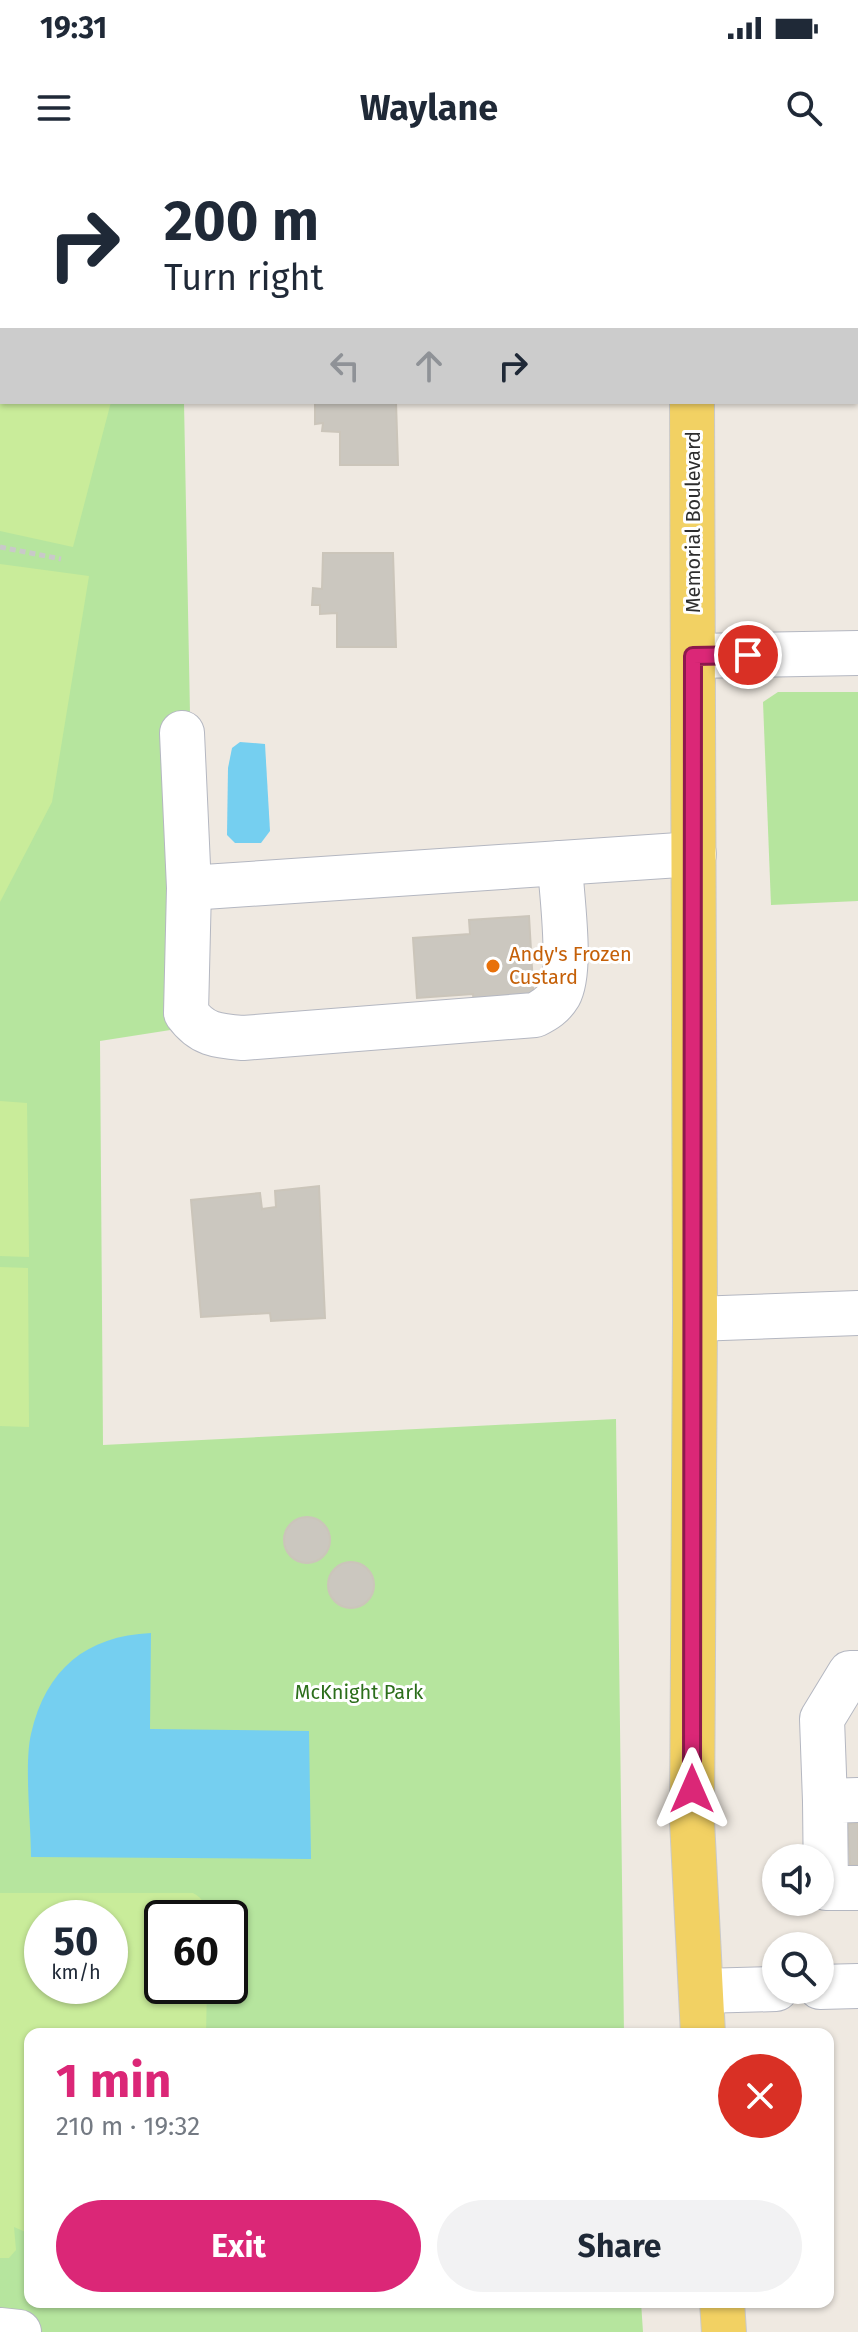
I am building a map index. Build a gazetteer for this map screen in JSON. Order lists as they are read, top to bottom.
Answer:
{
  "streets": {
    "main road": ["Memorial Boulevard"]
  },
  "parks": ["McKnight Park"],
  "places": ["Andy's Frozen Custard"],
  "page": {
    "status": "19:31",
    "header": "Waylane",
    "turn": ["200 m", "Turn right"],
    "speed": "50 km/h",
    "limit": "60",
    "heading": ["1 min", "210 m · 19:32"],
    "buttons": ["Exit", "Share"]
  }
}
